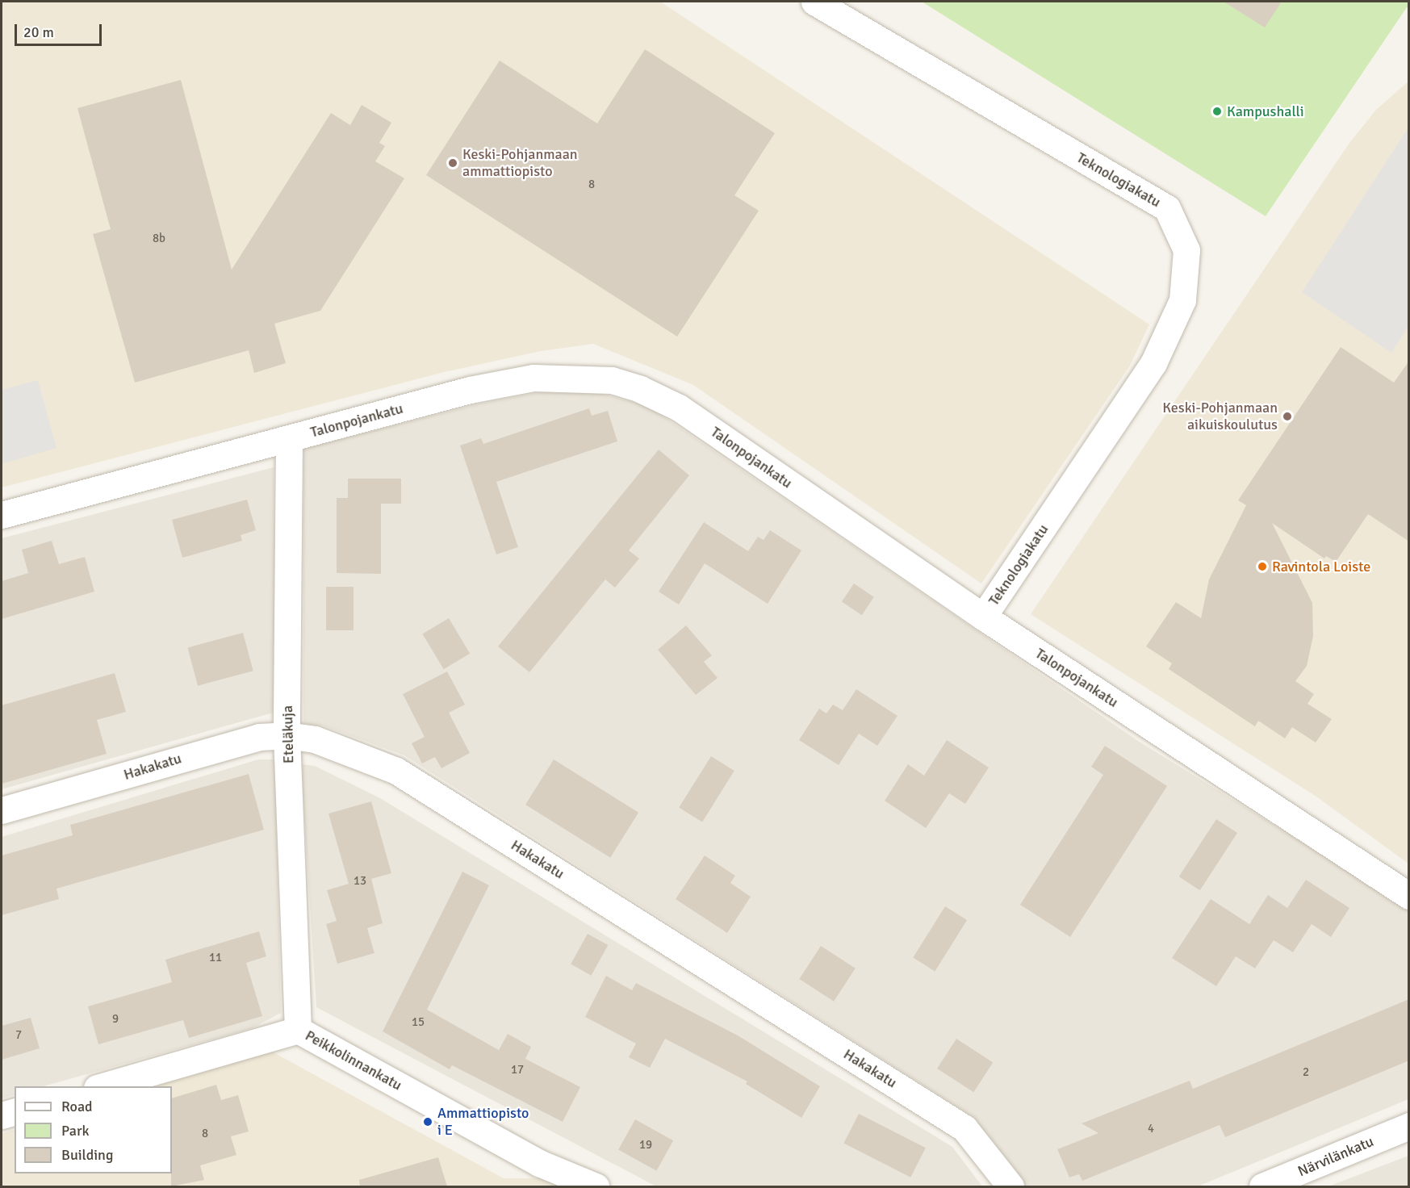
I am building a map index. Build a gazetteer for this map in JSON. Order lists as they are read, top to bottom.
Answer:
{
  "streets": {
    "street": [
      "Teknologiakatu",
      "Talonpojankatu",
      "Eteläkuja",
      "Hakakatu",
      "Peikkolinnankatu",
      "Närvilänkatu"
    ]
  },
  "crossings": [
    ["Teknologiakatu", "Talonpojankatu"],
    ["Talonpojankatu", "Eteläkuja"],
    ["Eteläkuja", "Hakakatu"],
    ["Eteläkuja", "Peikkolinnankatu"]
  ],
  "places": [
    "Kampushalli",
    "Keski-Pohjanmaan ammattiopisto",
    "Keski-Pohjanmaan aikuiskoulutus",
    "Ravintola Loiste",
    "Ammattiopisto i E"
  ],
  "house_numbers": [
    "8",
    "8b",
    "13",
    "11",
    "9",
    "15",
    "7",
    "17",
    "2",
    "4",
    "8",
    "19"
  ],
  "legend": ["Road", "Park", "Building"],
  "scale_bar": "20 m"
}
